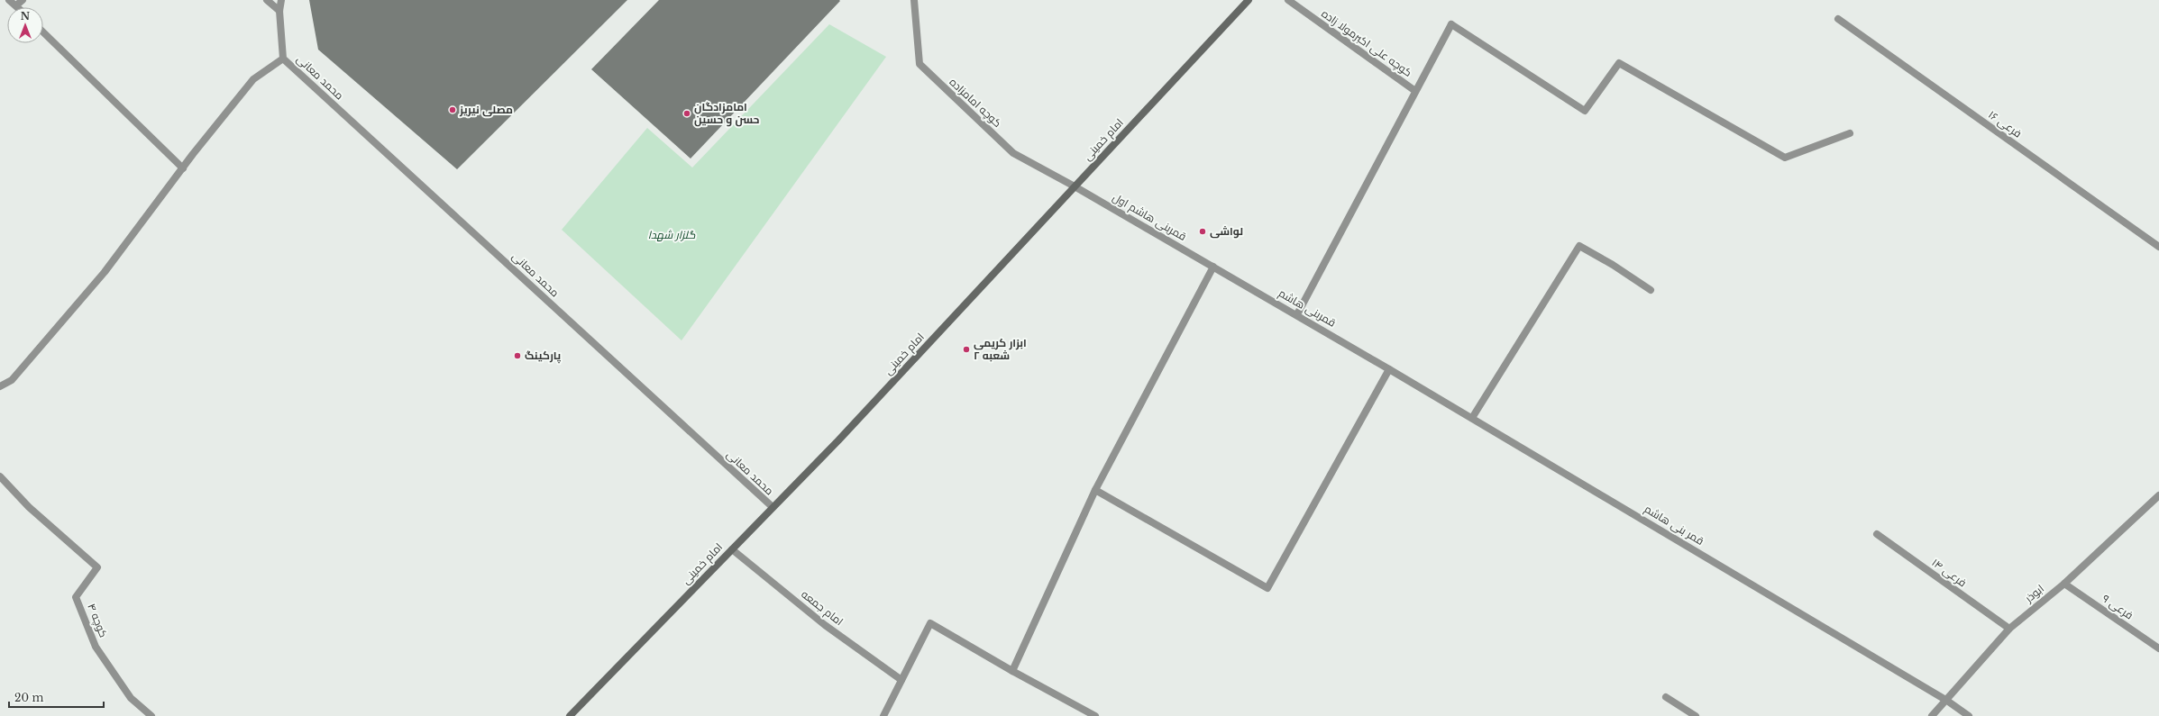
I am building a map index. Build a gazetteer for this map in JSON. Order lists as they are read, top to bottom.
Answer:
{
  "streets": {
    "main road": ["امام خمینی"],
    "street": [
      "کوچه علی اکبرمولا زاده",
      "محمد معانی",
      "کوچه امامزاده",
      "فرعی ۱۶",
      "قمربنی هاشم اول",
      "قمربنی هاشم",
      "قمر بنی هاشم",
      "فرعی ۱۴",
      "ابوذر",
      "فرعی ۹",
      "امام جمعه",
      "کوچه ۴"
    ]
  },
  "crossings": [
    ["محمد معانی", "امام خمینی"],
    ["کوچه امامزاده", "امام خمینی"],
    ["کوچه امامزاده", "قمربنی هاشم اول"],
    ["امام خمینی", "قمربنی هاشم اول"],
    ["امام خمینی", "امام جمعه"],
    ["قمربنی هاشم اول", "قمربنی هاشم"],
    ["قمربنی هاشم", "قمر بنی هاشم"],
    ["قمر بنی هاشم", "ابوذر"],
    ["فرعی ۱۴", "ابوذر"],
    ["ابوذر", "فرعی ۹"]
  ],
  "parks": ["گلزار شهدا"],
  "places": [
    "مصلی نیریز",
    "امامزادگان حسن و حسین",
    "لواشی",
    "ابزار کریمی شعبه ۲",
    "پارکینگ"
  ],
  "scale_bar": "20 m",
  "north": "top"
}
